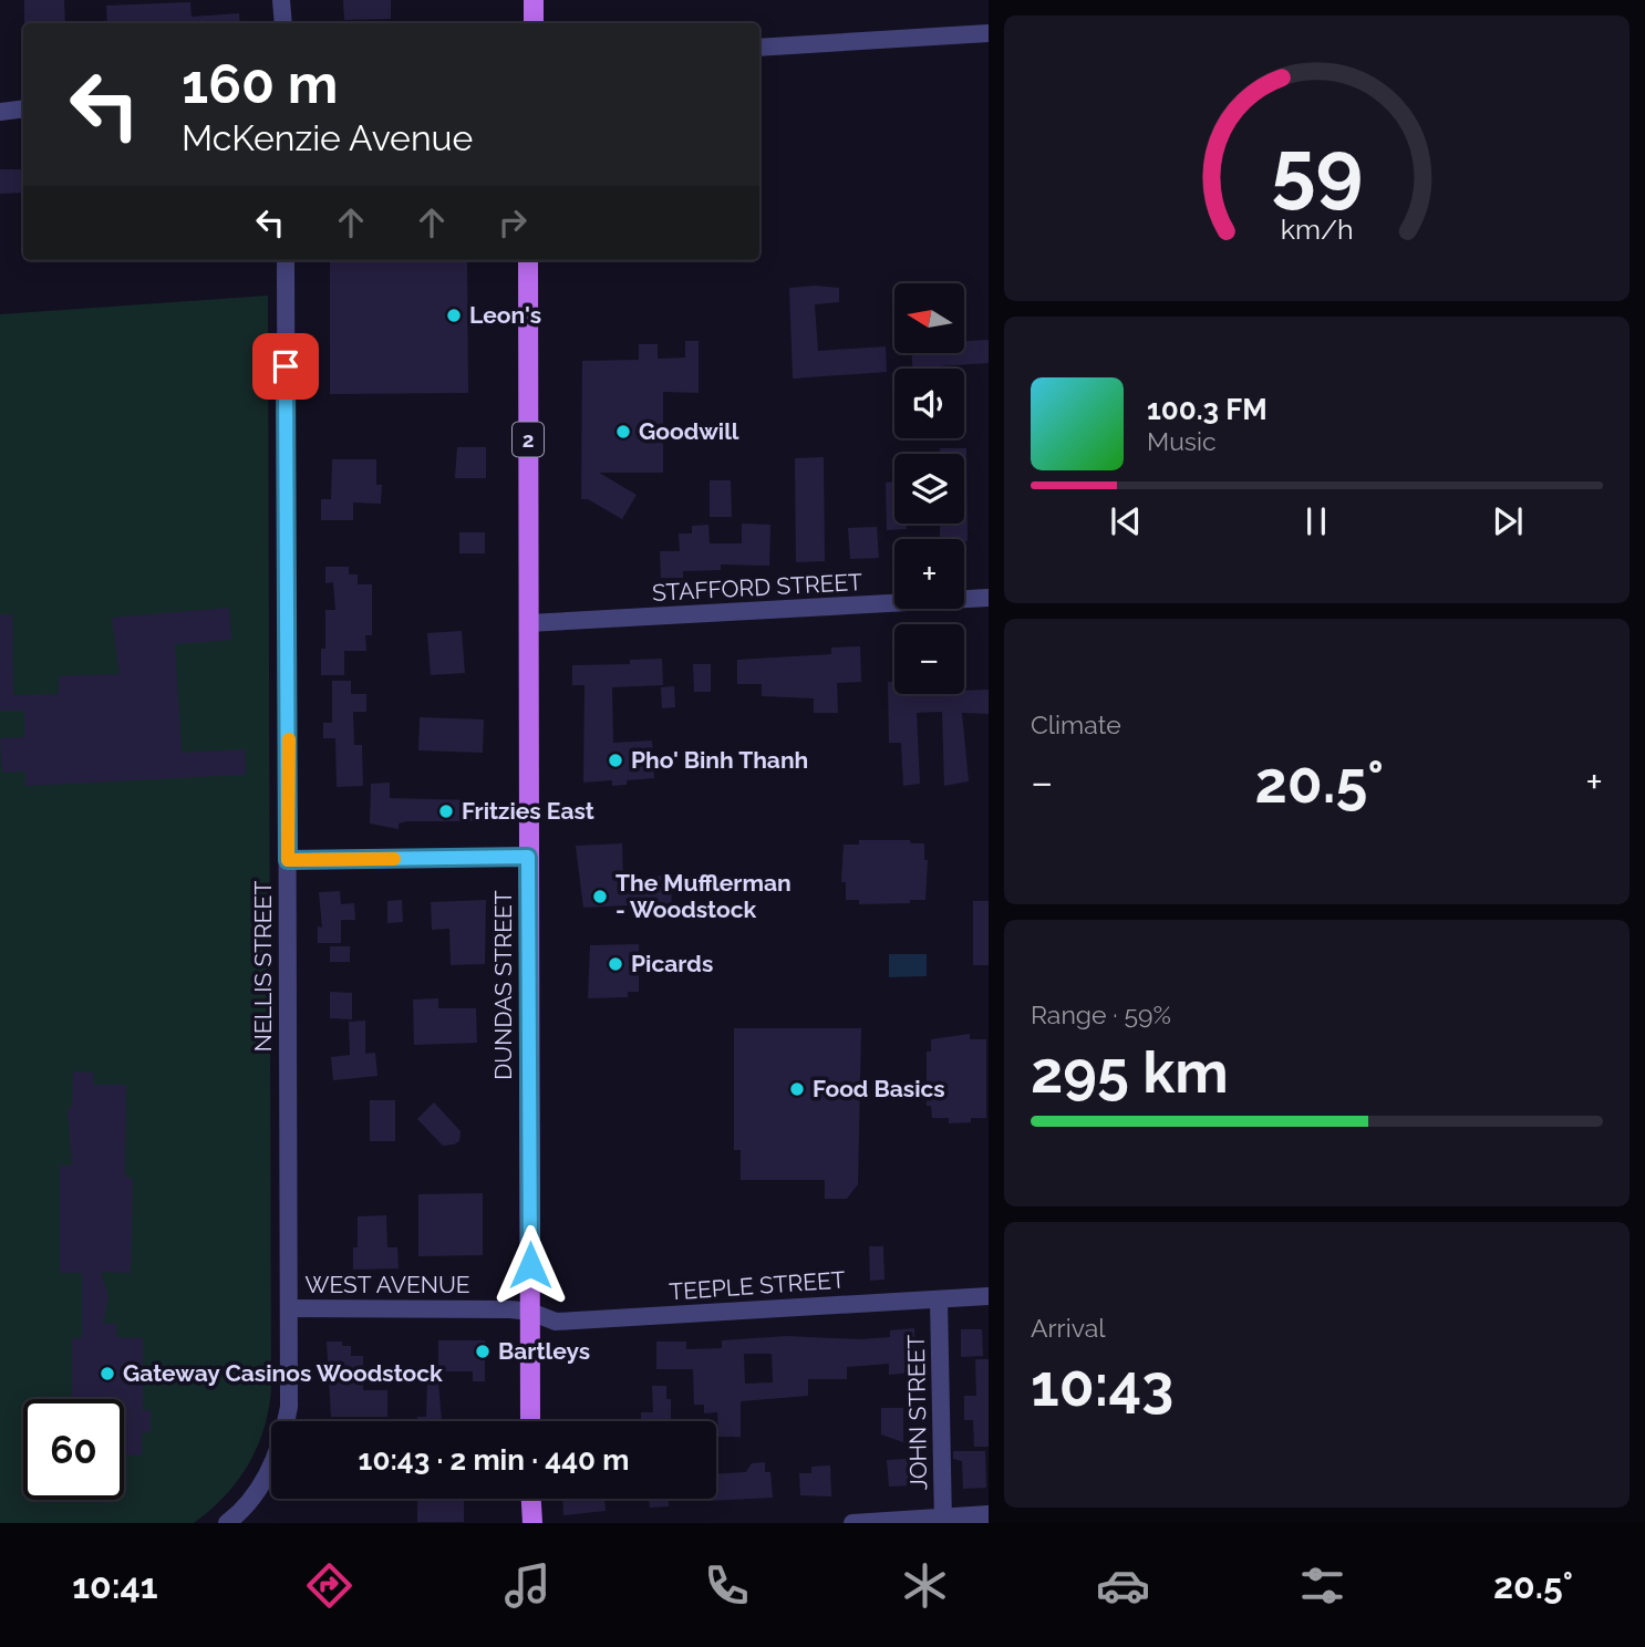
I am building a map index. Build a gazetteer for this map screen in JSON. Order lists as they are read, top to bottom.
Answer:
{
  "streets": {
    "main road": ["2", "DUNDAS STREET"],
    "street": [
      "STAFFORD STREET",
      "NELLIS STREET",
      "WEST AVENUE",
      "TEEPLE STREET",
      "JOHN STREET"
    ]
  },
  "crossings": [
    ["STAFFORD STREET", "DUNDAS STREET"],
    ["NELLIS STREET", "WEST AVENUE"],
    ["DUNDAS STREET", "WEST AVENUE"],
    ["DUNDAS STREET", "TEEPLE STREET"],
    ["WEST AVENUE", "TEEPLE STREET"],
    ["TEEPLE STREET", "JOHN STREET"]
  ],
  "places": [
    "Leon's",
    "Goodwill",
    "Pho' Binh Thanh",
    "Fritzies East",
    "The Mufflerman - Woodstock",
    "Picards",
    "Food Basics",
    "Bartleys",
    "Gateway Casinos Woodstock"
  ],
  "north": "left",
  "page": {
    "turn": ["160 m", "McKenzie Avenue"],
    "map_buttons": ["+", "−"],
    "song": ["100.3 FM", "Music"],
    "tile": [
      "Climate",
      ["Range · 59%", "295 km"],
      ["Arrival", "10:43"]
    ],
    "heat": ["−", "20.5°", "+"],
    "limit": "60",
    "trip": "10:43 · 2 min · 440 m",
    "tabs": ["10:41", "20.5°"],
    "gauge": ["59", "km/h"]
  }
}
